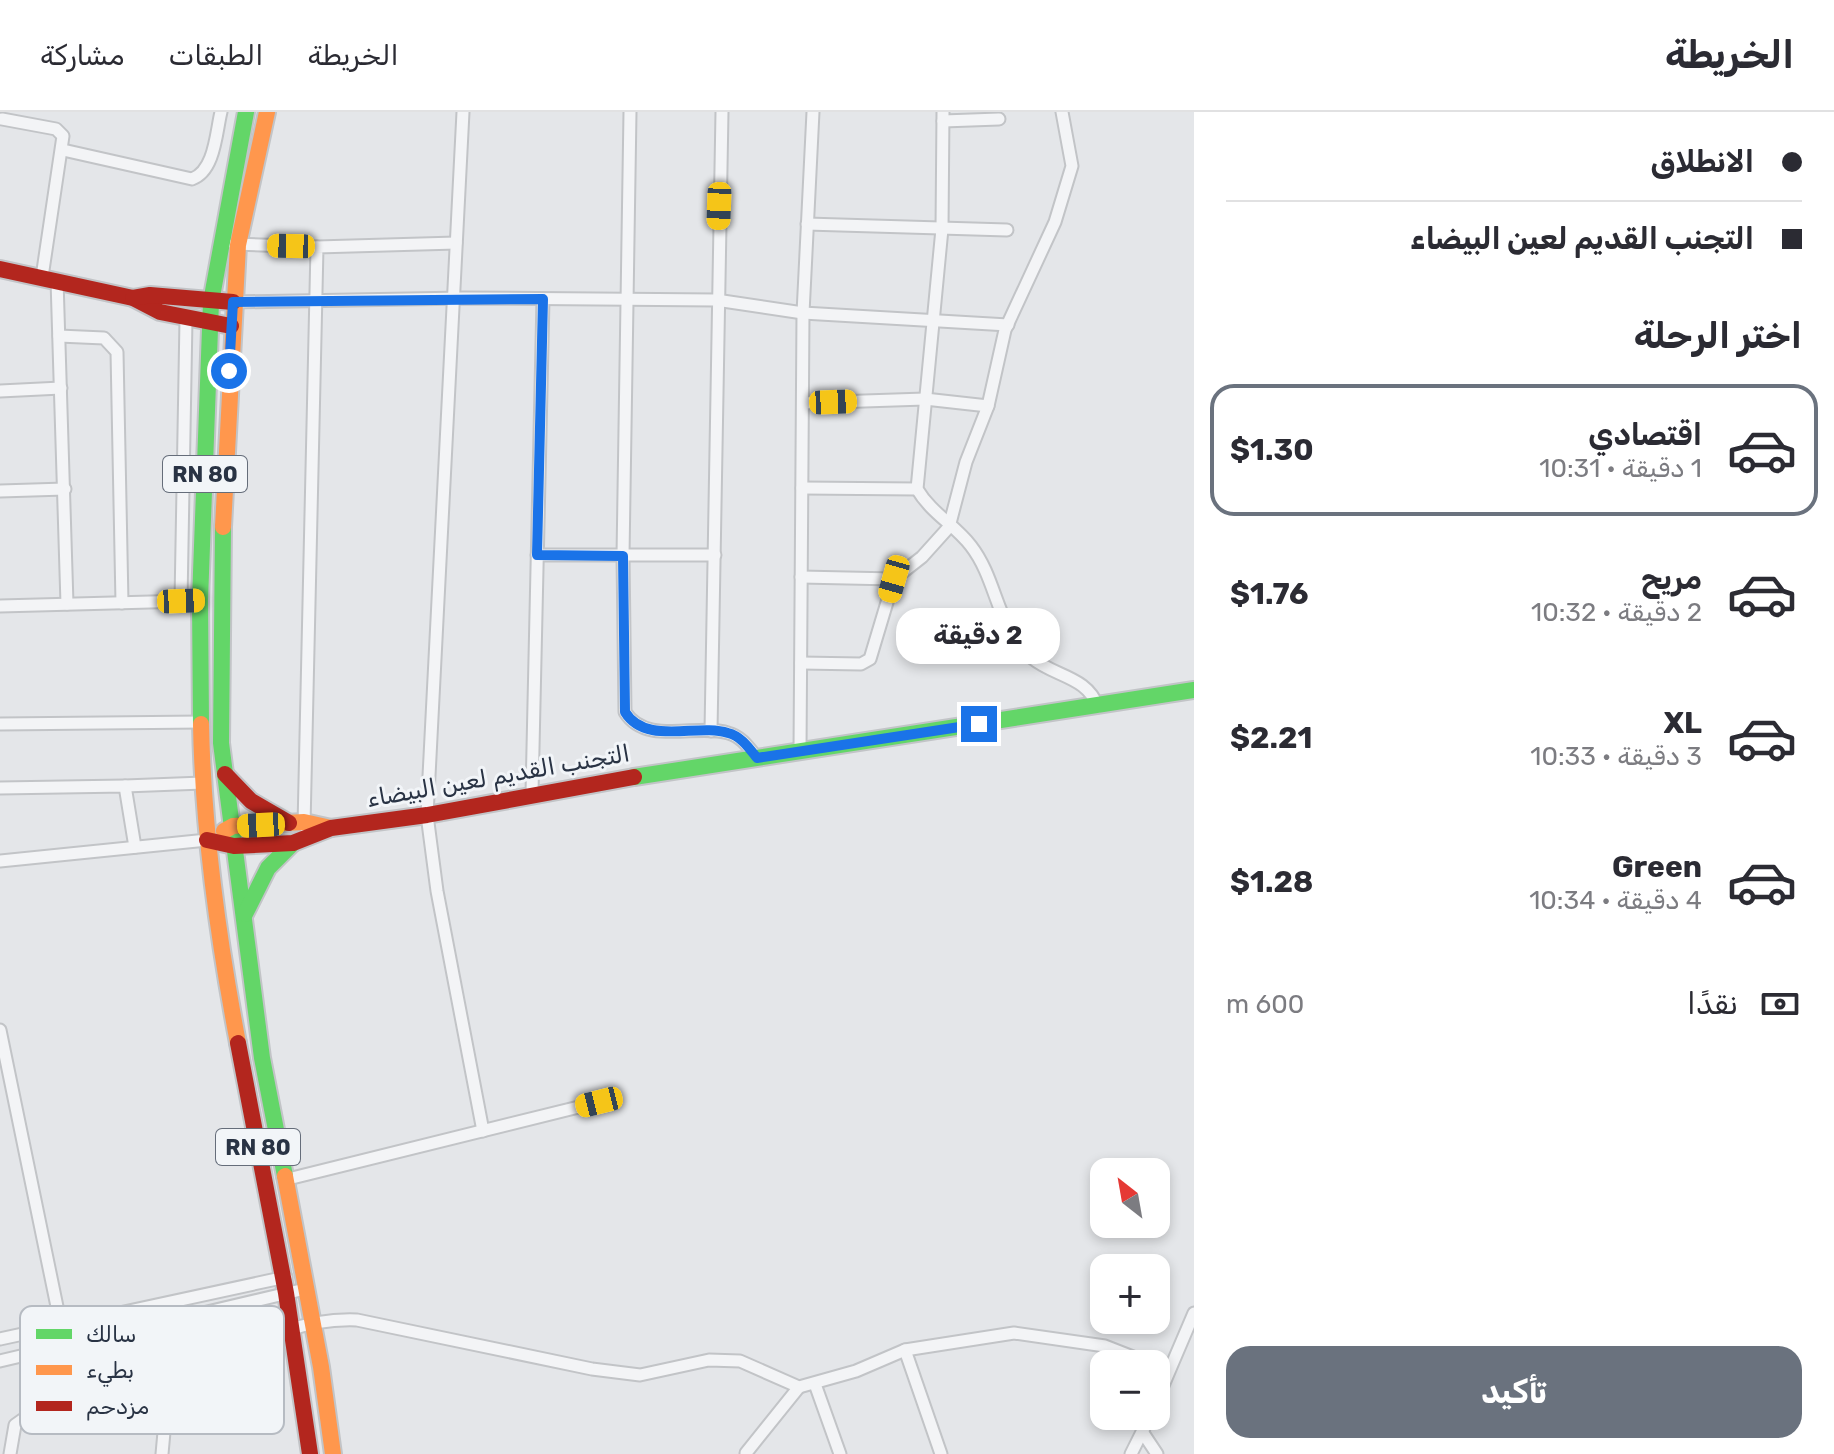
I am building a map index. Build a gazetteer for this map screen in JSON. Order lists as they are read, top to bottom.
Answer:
{
  "streets": {
    "main road": ["RN 80", "التجنب القديم لعين البيضاء"]
  },
  "legend": ["سالك", "بطيء", "مزدحم"],
  "north": "top left",
  "page": {
    "header": "الخريطة",
    "nav": ["الخريطة", "الطبقات", "مشاركة"],
    "banner": ["الانطلاق", "التجنب القديم لعين البيضاء"],
    "heading": "اختر الرحلة",
    "list": [
      {
        "name": "اقتصادي",
        "note": "1 دقيقة · 10:31",
        "value": "$1.30"
      },
      {
        "name": "مريح",
        "note": "2 دقيقة · 10:32",
        "value": "$1.76"
      },
      {
        "name": "XL",
        "note": "3 دقيقة · 10:33",
        "value": "$2.21"
      },
      {
        "name": "Green",
        "note": "4 دقيقة · 10:34",
        "value": "$1.28"
      }
    ],
    "bubble": "2 دقيقة",
    "pay": ["نقدًا", "600 m"],
    "map_buttons": ["+", "−"],
    "buttons": "تأكيد"
  }
}
